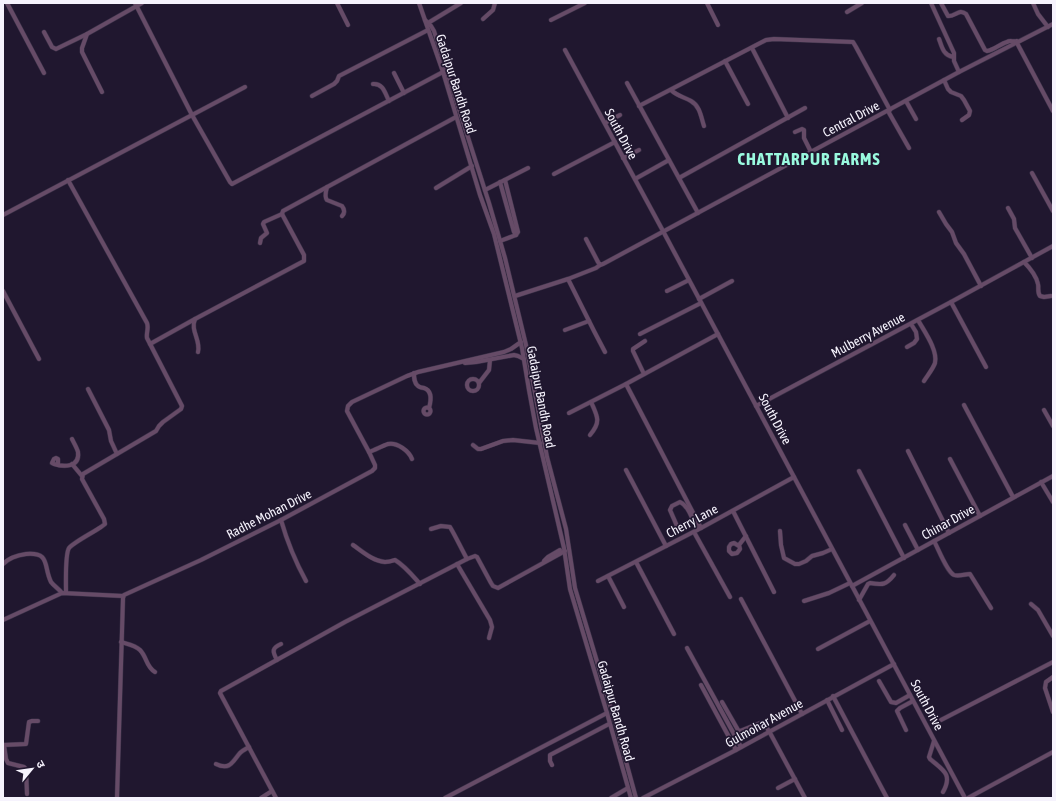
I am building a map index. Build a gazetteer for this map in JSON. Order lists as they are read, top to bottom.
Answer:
{
  "streets": {
    "street": [
      "Gadaipur Bandh Road",
      "Central Drive",
      "South Drive",
      "Mulberry Avenue",
      "Radhe Mohan Drive",
      "Cherry Lane",
      "Chinar Drive",
      "Gulmohar Avenue"
    ]
  },
  "crossings": [
    ["Gadaipur Bandh Road", "Radhe Mohan Drive"],
    ["Central Drive", "South Drive"],
    ["South Drive", "Mulberry Avenue"],
    ["South Drive", "Cherry Lane"],
    ["South Drive", "Chinar Drive"],
    ["South Drive", "Gulmohar Avenue"]
  ],
  "districts": ["CHATTARPUR FARMS"],
  "north": "top right"
}
